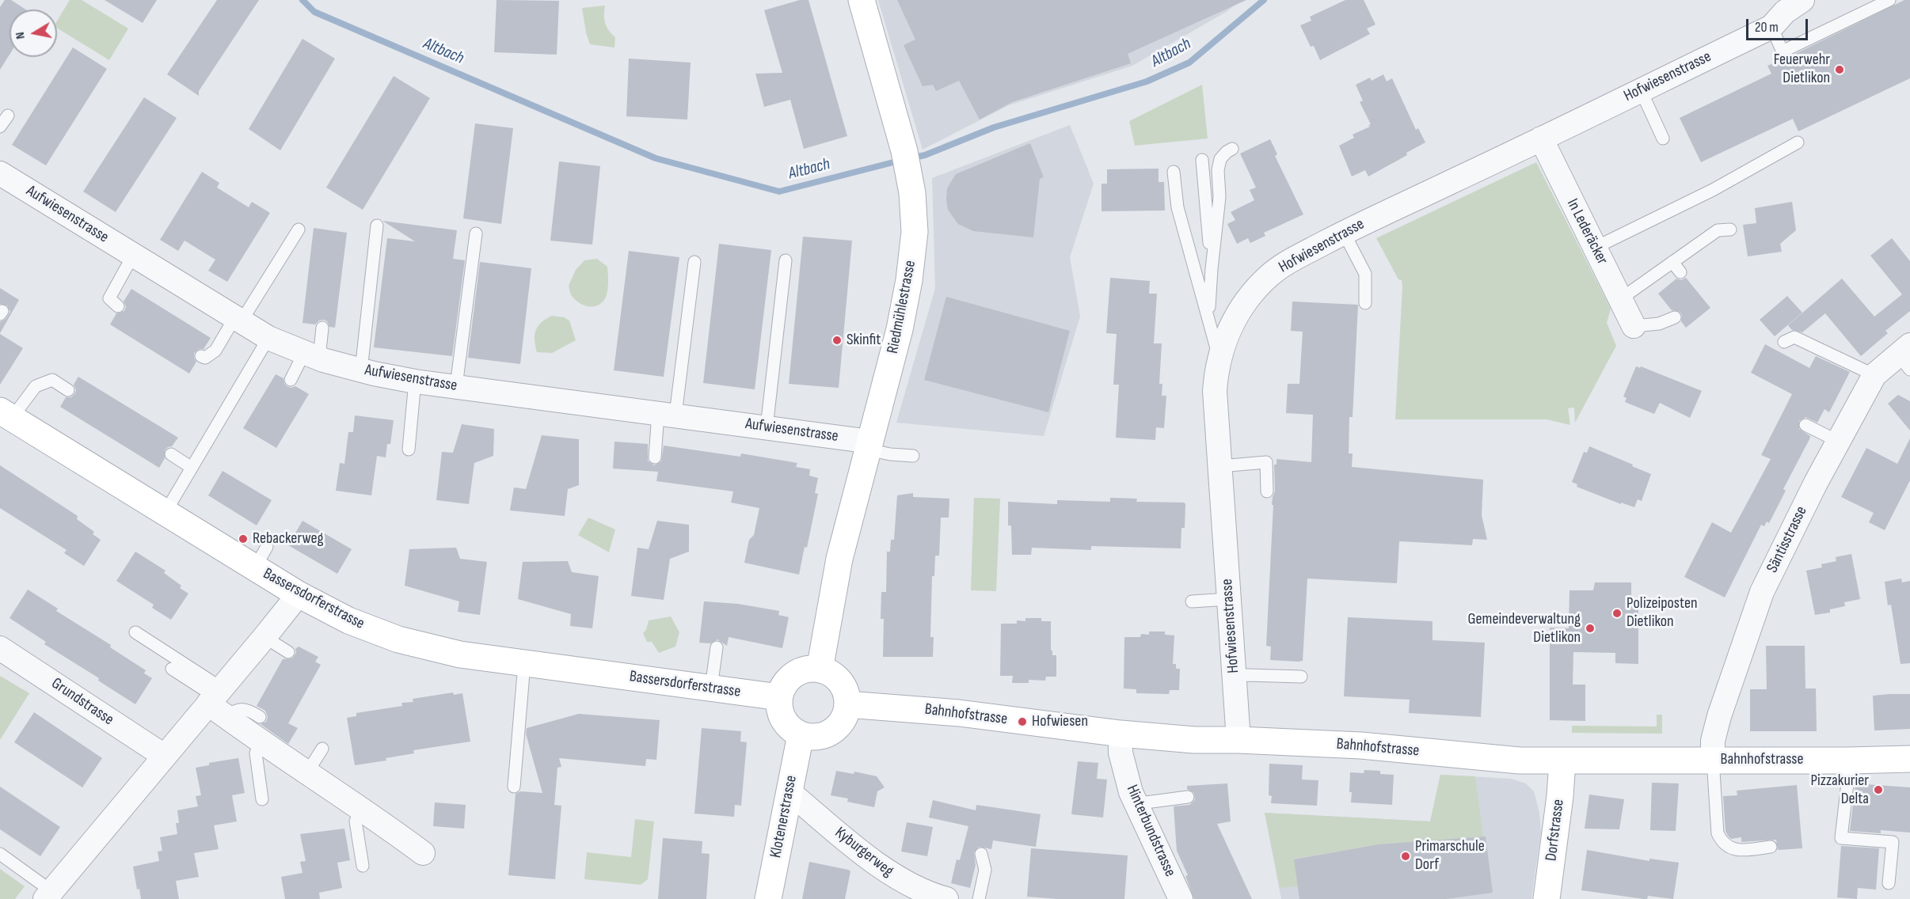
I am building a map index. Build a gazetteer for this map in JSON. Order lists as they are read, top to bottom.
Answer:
{
  "streets": {
    "street": [
      "Hofwiesenstrasse",
      "Aufwiesenstrasse",
      "In Lederäcker",
      "Riedmühlestrasse",
      "Säntisstrasse",
      "Bassersdorferstrasse",
      "Grundstrasse",
      "Bahnhofstrasse",
      "Klotenerstrasse",
      "Dorfstrasse",
      "Hinterbundstrasse",
      "Kyburgerweg"
    ]
  },
  "crossings": [
    ["Hofwiesenstrasse", "In Lederäcker"],
    ["Hofwiesenstrasse", "Bahnhofstrasse"],
    ["Aufwiesenstrasse", "Riedmühlestrasse"],
    ["Riedmühlestrasse", "Bassersdorferstrasse"],
    ["Riedmühlestrasse", "Bahnhofstrasse"],
    ["Riedmühlestrasse", "Klotenerstrasse"],
    ["Säntisstrasse", "Bahnhofstrasse"],
    ["Bassersdorferstrasse", "Bahnhofstrasse"],
    ["Bassersdorferstrasse", "Klotenerstrasse"],
    ["Bahnhofstrasse", "Klotenerstrasse"],
    ["Bahnhofstrasse", "Dorfstrasse"],
    ["Bahnhofstrasse", "Hinterbundstrasse"],
    ["Klotenerstrasse", "Kyburgerweg"]
  ],
  "water": ["Altbach"],
  "places": [
    "Feuerwehr Dietlikon",
    "Skinfit",
    "Rebackerweg",
    "Polizeiposten Dietlikon",
    "Gemeindeverwaltung Dietlikon",
    "Hofwiesen",
    "Pizzakurier Delta",
    "Primarschule Dorf"
  ],
  "scale_bar": "20 m",
  "north": "left"
}
